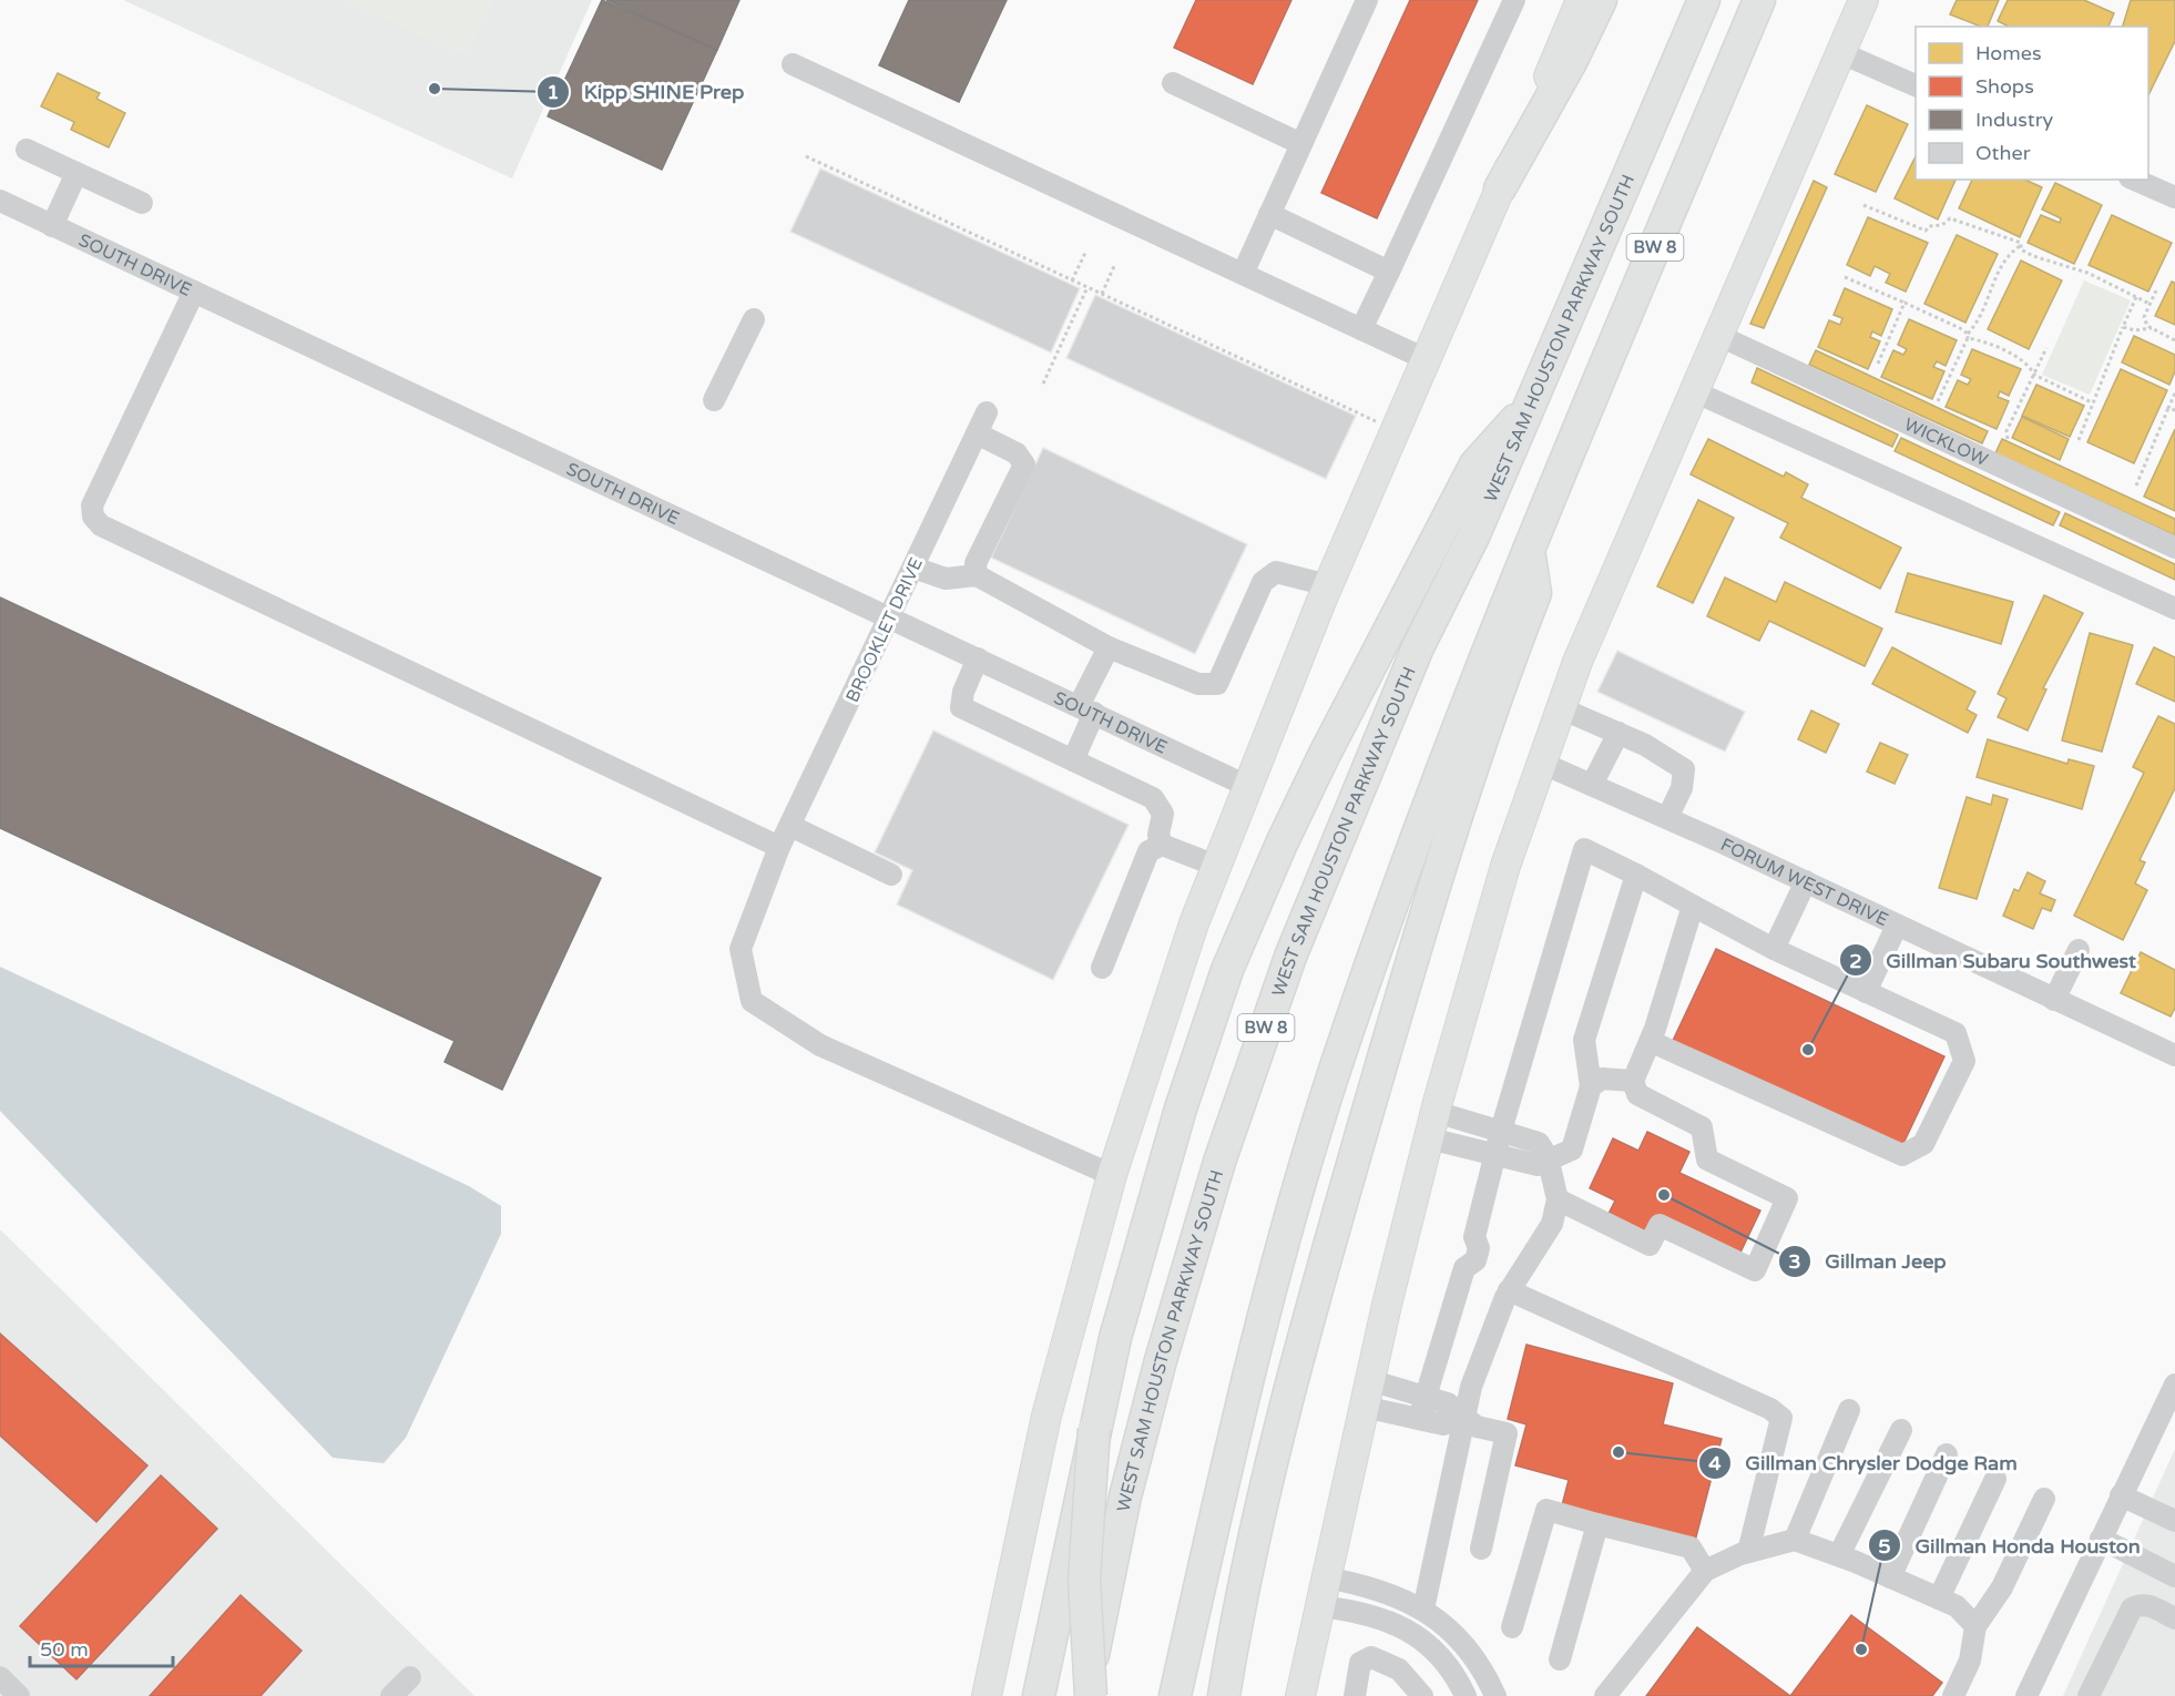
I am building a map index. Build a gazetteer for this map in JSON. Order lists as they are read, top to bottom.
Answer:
{
  "streets": {
    "highway": ["BW 8", "WEST SAM HOUSTON PARKWAY SOUTH"],
    "street": [
      "SOUTH DRIVE",
      "WICKLOW",
      "BROOKLET DRIVE",
      "FORUM WEST DRIVE"
    ]
  },
  "crossings": [
    ["SOUTH DRIVE", "BROOKLET DRIVE"]
  ],
  "places": [
    "Kipp SHINE Prep",
    "Gillman Subaru Southwest",
    "Gillman Jeep",
    "Gillman Chrysler Dodge Ram",
    "Gillman Honda Houston"
  ],
  "legend": [
    "Homes",
    "Shops",
    "Industry",
    "Other"
  ],
  "scale_bar": "50 m"
}
